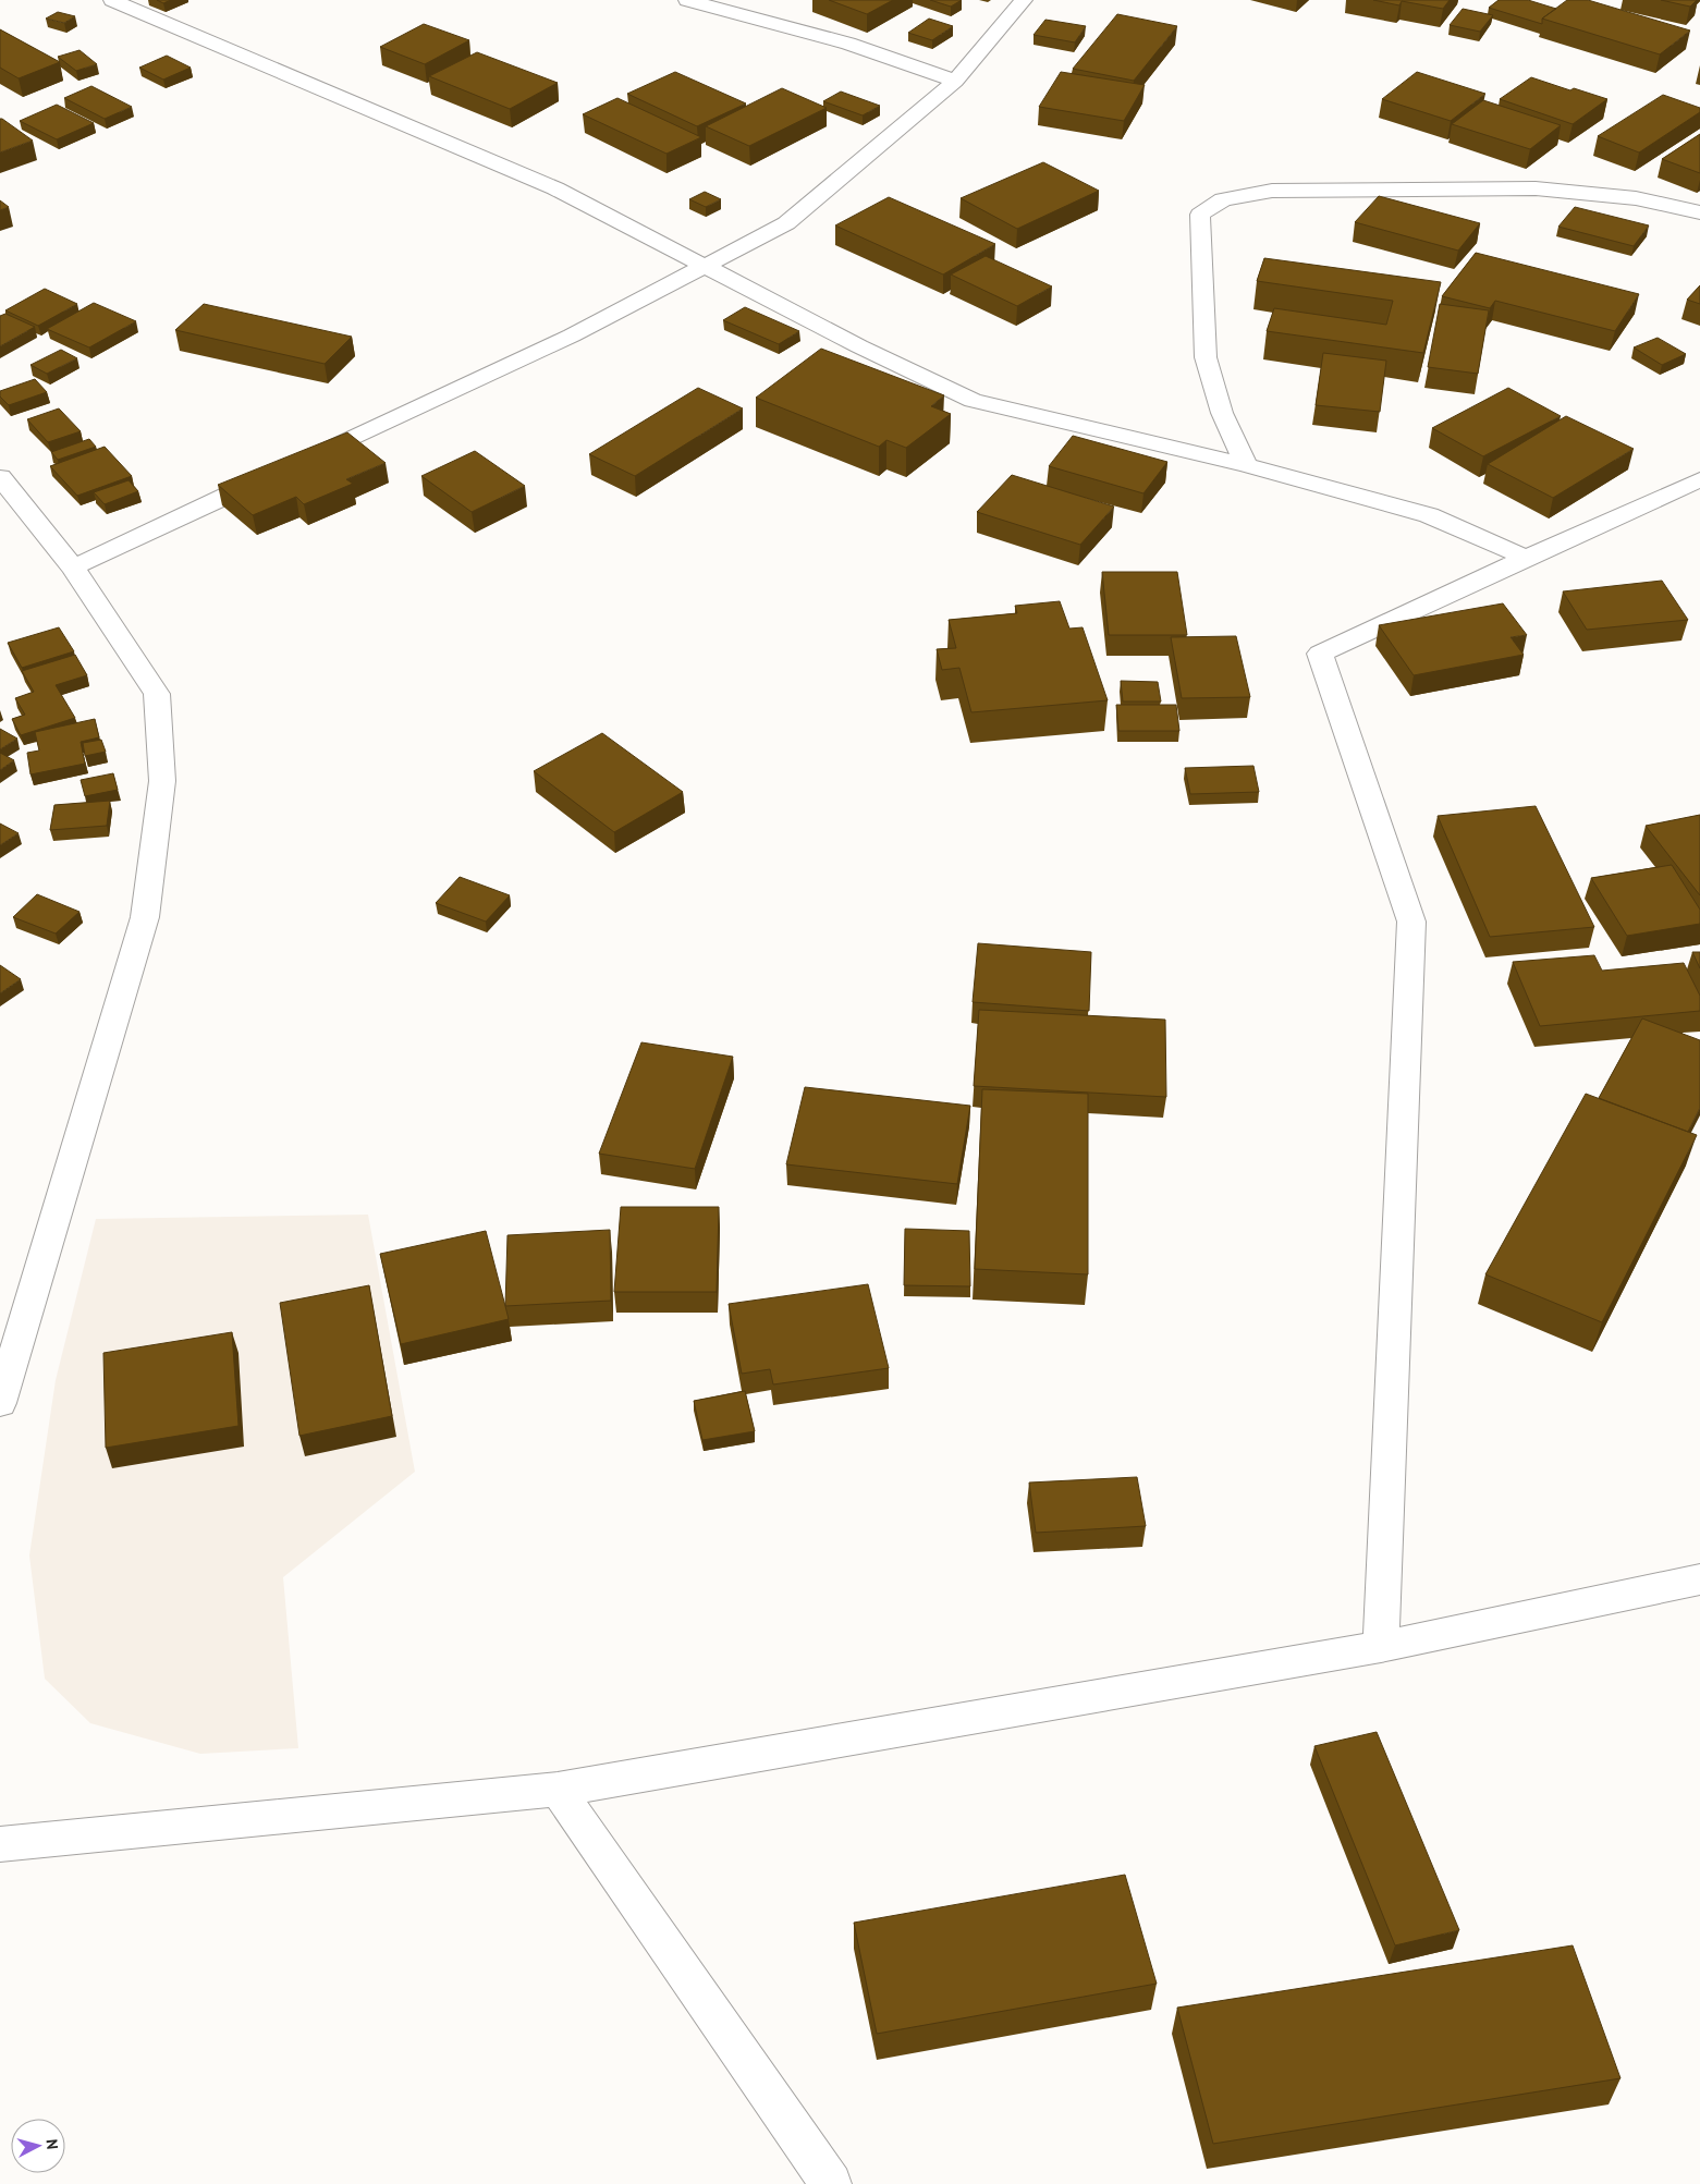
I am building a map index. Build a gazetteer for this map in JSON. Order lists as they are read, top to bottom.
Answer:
{
  "north": "right"
}
